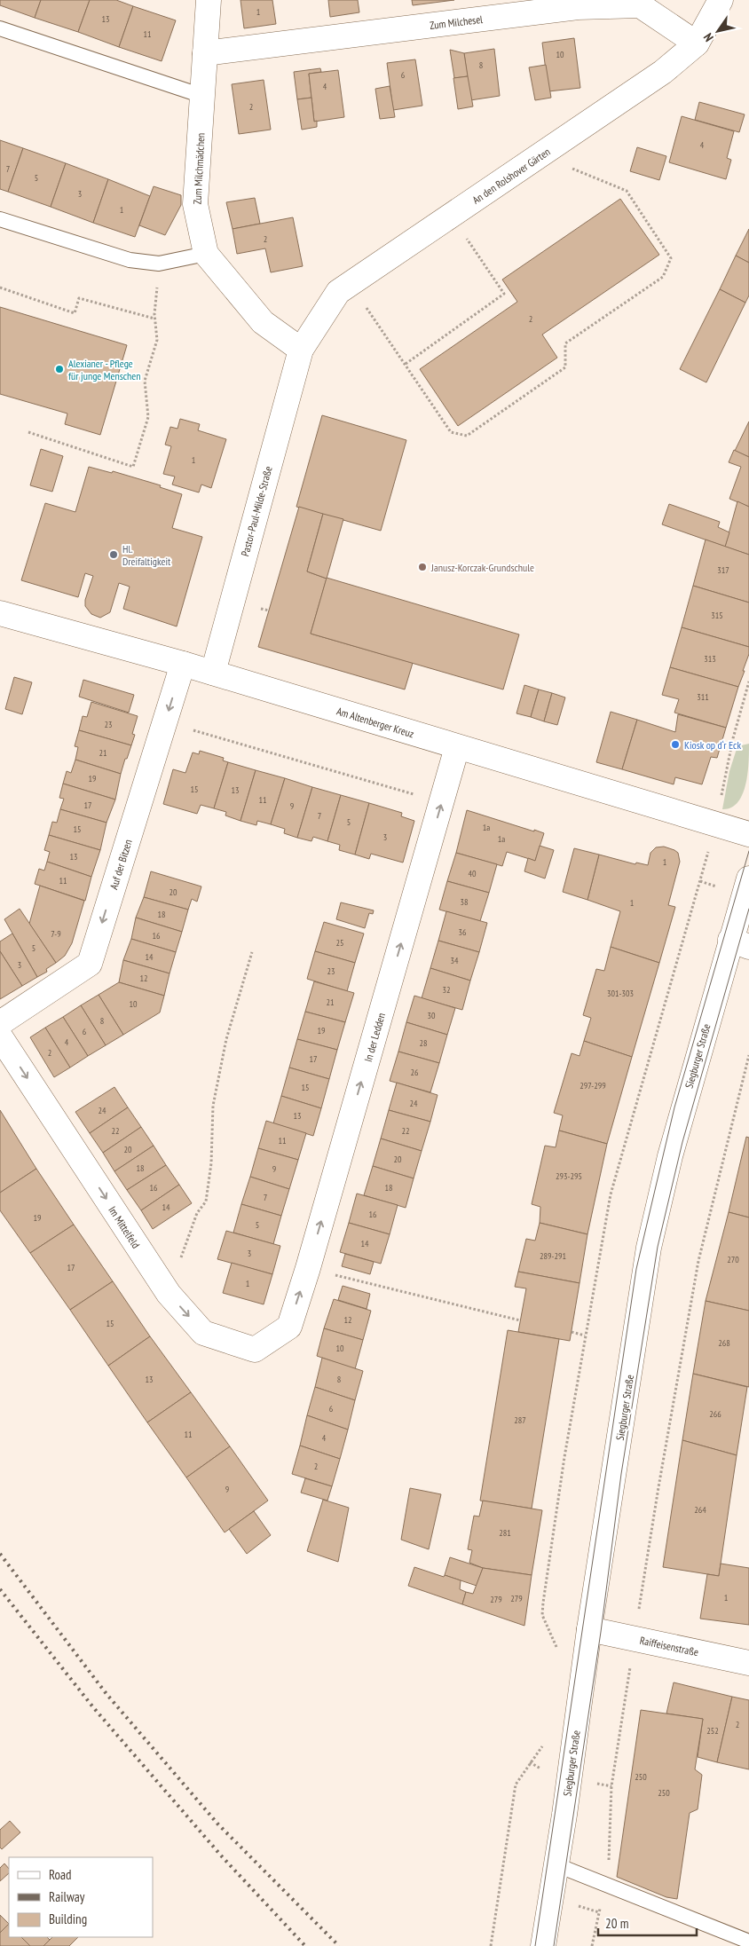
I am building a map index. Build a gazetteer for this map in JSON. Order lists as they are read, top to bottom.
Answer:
{
  "streets": {
    "street": [
      "Zum Milchesel",
      "Zum Milchmädchen",
      "An den Rolshover Gärten",
      "Pastor-Paul-Milde-Straße",
      "Am Altenberger Kreuz",
      "Auf der Bitzen",
      "In der Ledden",
      "Siegburger Straße",
      "Im Mittelfeld",
      "Raiffeisenstraße"
    ]
  },
  "crossings": [
    ["Zum Milchesel", "Zum Milchmädchen"],
    ["Zum Milchesel", "An den Rolshover Gärten"],
    ["Zum Milchmädchen", "An den Rolshover Gärten"],
    ["Zum Milchmädchen", "Pastor-Paul-Milde-Straße"],
    ["An den Rolshover Gärten", "Pastor-Paul-Milde-Straße"],
    ["Pastor-Paul-Milde-Straße", "Am Altenberger Kreuz"],
    ["Am Altenberger Kreuz", "Auf der Bitzen"],
    ["Am Altenberger Kreuz", "In der Ledden"],
    ["In der Ledden", "Im Mittelfeld"],
    ["Siegburger Straße", "Raiffeisenstraße"]
  ],
  "one_way": ["Auf der Bitzen", "In der Ledden", "Im Mittelfeld"],
  "places": [
    "Alexianer - Pflege für junge Menschen",
    "Hl. Dreifaltigkeit",
    "Janusz-Korczak-Grundschule",
    "Kiosk op d‘r Eck"
  ],
  "house_numbers": [
    "1",
    "13",
    "11",
    "10",
    "8",
    "6",
    "4",
    "2",
    "4",
    "7",
    "5",
    "3",
    "1",
    "2",
    "2",
    "1",
    "317",
    "315",
    "313",
    "311",
    "23",
    "21",
    "19",
    "15",
    "13",
    "11",
    "17",
    "9",
    "7",
    "5",
    "1a",
    "15",
    "3",
    "1a",
    "13",
    "1",
    "40",
    "11",
    "20",
    "38",
    "1",
    "18",
    "36",
    "7-9",
    "16",
    "25",
    "5",
    "14",
    "34",
    "3",
    "23",
    "12",
    "32",
    "301-303",
    "21",
    "10",
    "30",
    "8",
    "19",
    "6",
    "4",
    "28",
    "2",
    "17",
    "26",
    "297-299",
    "15",
    "24",
    "24",
    "13",
    "22",
    "22",
    "11",
    "20",
    "20",
    "18",
    "9",
    "293-295",
    "16",
    "18",
    "7",
    "14",
    "16",
    "19",
    "5",
    "14",
    "3",
    "289-291",
    "270",
    "17",
    "1",
    "12",
    "15",
    "268",
    "10",
    "13",
    "8",
    "6",
    "266",
    "287",
    "11",
    "4",
    "2",
    "9",
    "264",
    "281",
    "1",
    "279",
    "279",
    "2",
    "252",
    "250",
    "250"
  ],
  "legend": ["Road", "Railway", "Building"],
  "scale_bar": "20 m",
  "north": "bottom left"
}
